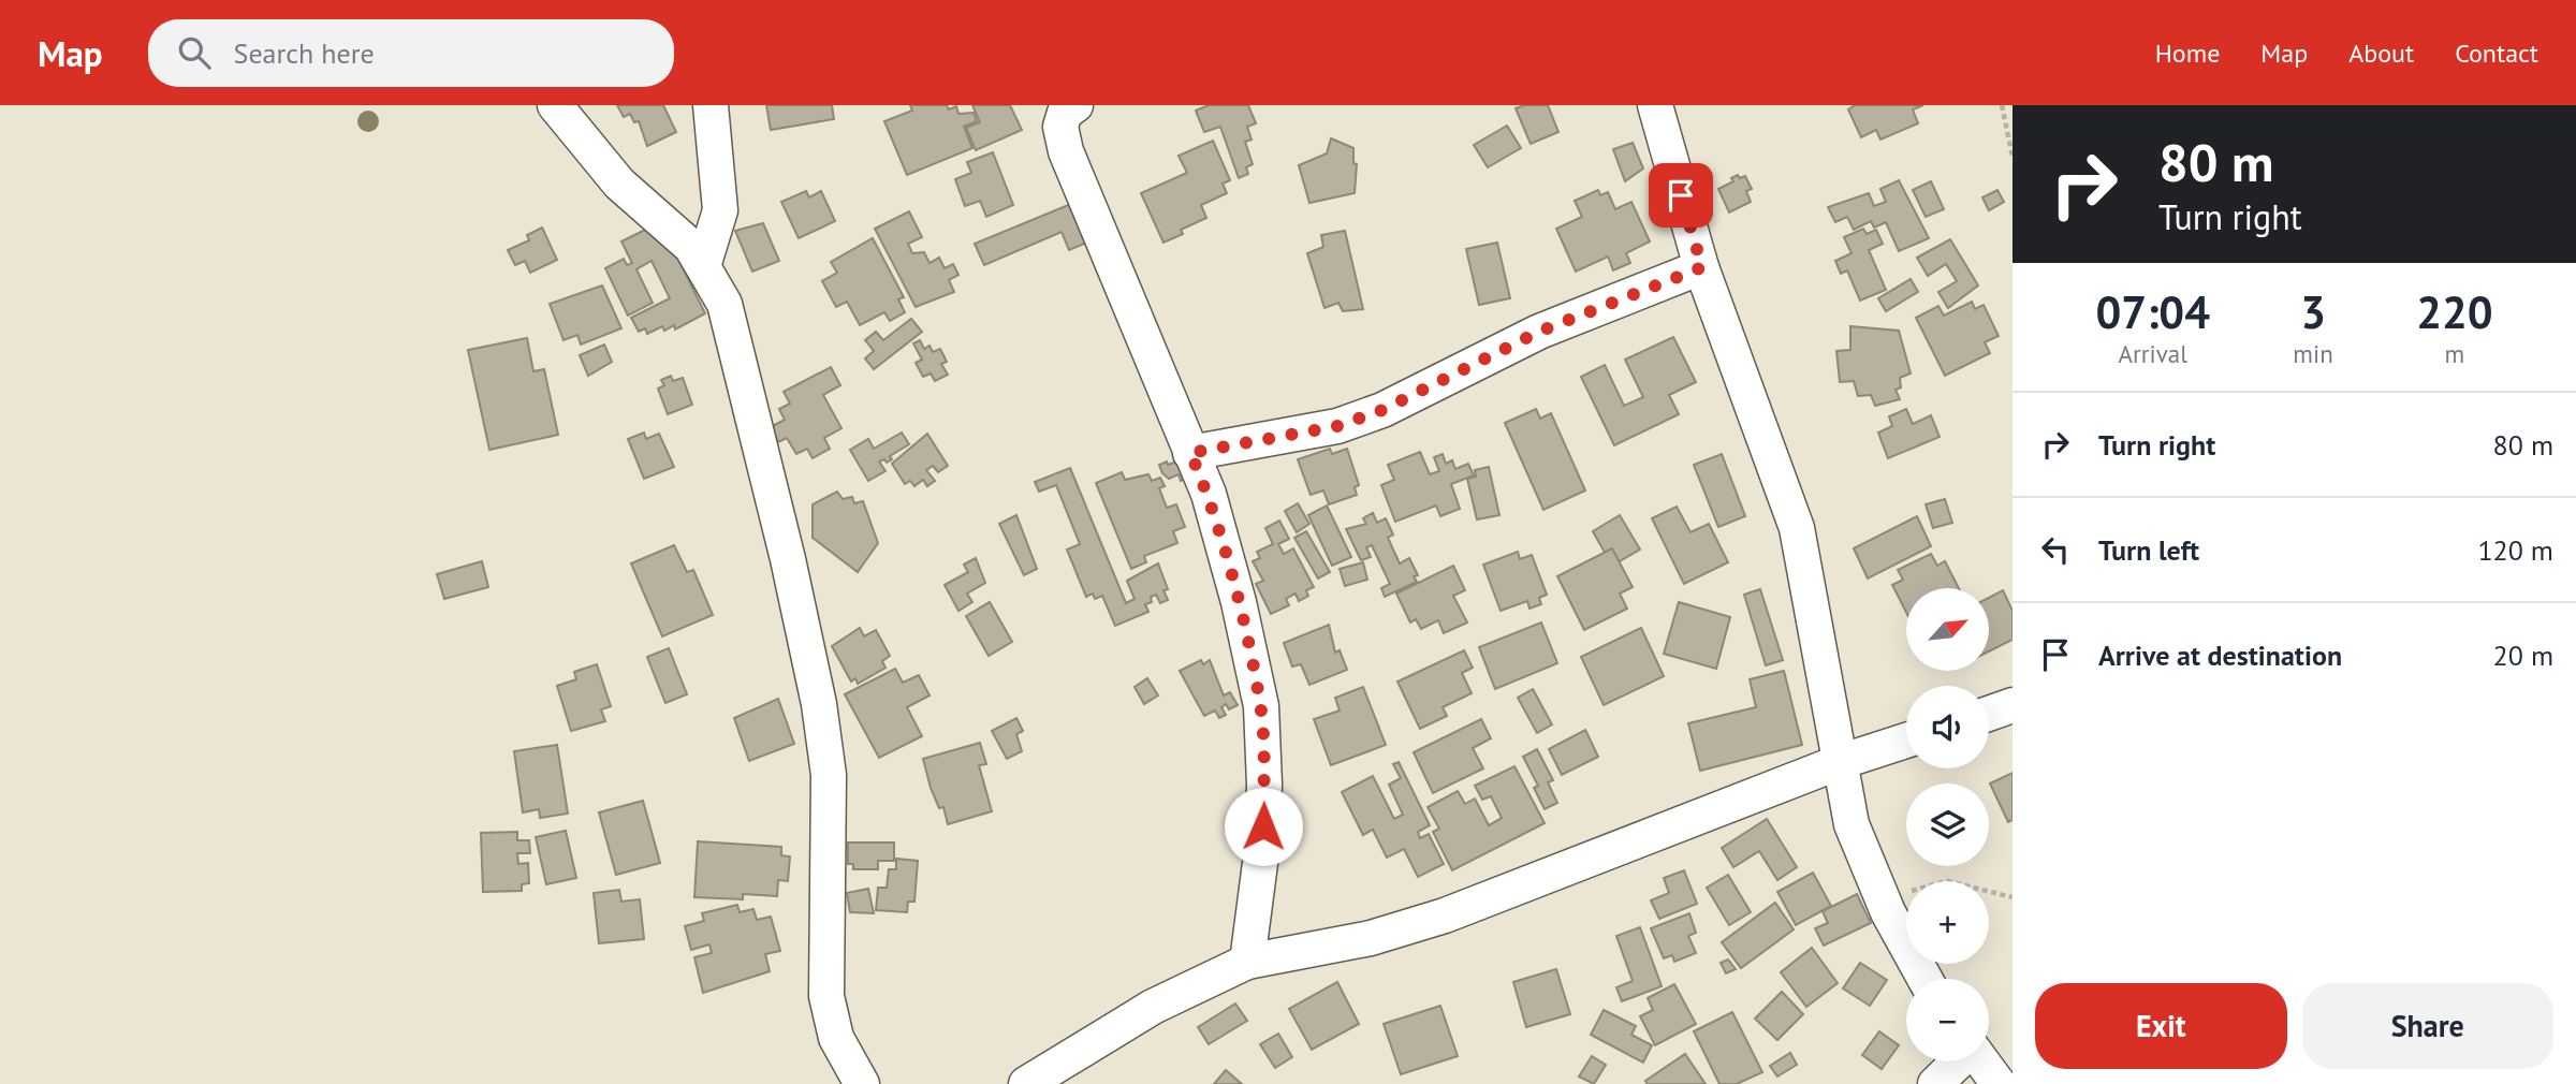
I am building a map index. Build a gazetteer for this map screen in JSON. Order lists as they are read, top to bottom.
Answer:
{
  "north": "top right",
  "page": {
    "header": "Map",
    "search": "Search here",
    "nav": [
      "Home",
      "Map",
      "About",
      "Contact"
    ],
    "turn": ["80 m", "Turn right"],
    "eta": [
      "07:04",
      "Arrival",
      "3",
      "min",
      "220",
      "m"
    ],
    "list": [
      {
        "name": "Turn right",
        "value": "80 m"
      },
      {
        "name": "Turn left",
        "value": "120 m"
      },
      {
        "name": "Arrive at destination",
        "value": "20 m"
      }
    ],
    "map_buttons": ["+", "−"],
    "buttons": ["Exit", "Share"]
  }
}
